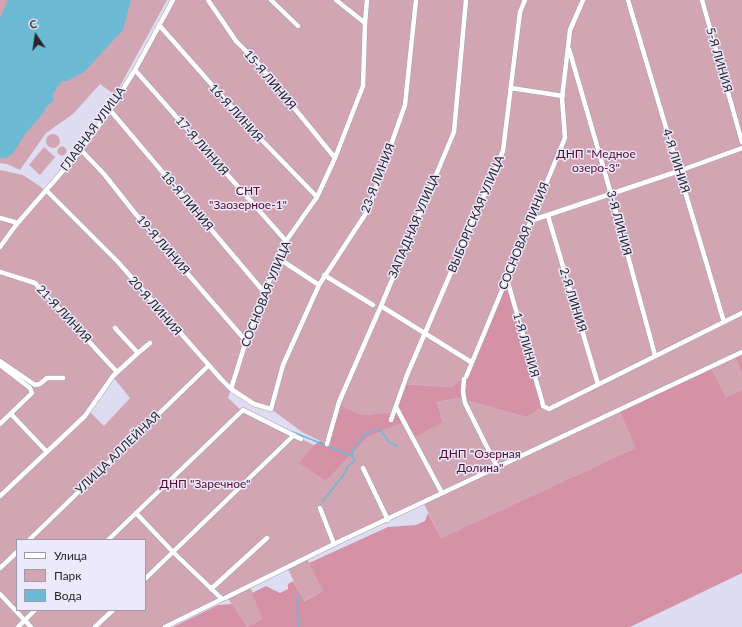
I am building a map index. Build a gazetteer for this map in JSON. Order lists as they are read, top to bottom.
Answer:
{
  "streets": {
    "street": [
      "5-Я ЛИНИЯ",
      "15-Я ЛИНИЯ",
      "16-Я ЛИНИЯ",
      "ГЛАВНАЯ УЛИЦА",
      "17-Я ЛИНИЯ",
      "4-Я ЛИНИЯ",
      "23-Я ЛИНИЯ",
      "18-Я ЛИНИЯ",
      "ВЫБОРГСКАЯ УЛИЦА",
      "3-Я ЛИНИЯ",
      "ЗАПАДНАЯ УЛИЦА",
      "СОСНОВАЯ ЛИНИЯ",
      "19-Я ЛИНИЯ",
      "СОСНОВАЯ УЛИЦА",
      "2-Я ЛИНИЯ",
      "20-Я ЛИНИЯ",
      "21-Я ЛИНИЯ",
      "1-Я ЛИНИЯ",
      "УЛИЦА АЛЛЕЙНАЯ"
    ]
  },
  "crossings": [
    ["15-Я ЛИНИЯ", "СОСНОВАЯ УЛИЦА"],
    ["16-Я ЛИНИЯ", "ГЛАВНАЯ УЛИЦА"],
    ["16-Я ЛИНИЯ", "СОСНОВАЯ УЛИЦА"],
    ["ГЛАВНАЯ УЛИЦА", "17-Я ЛИНИЯ"],
    ["ГЛАВНАЯ УЛИЦА", "18-Я ЛИНИЯ"],
    ["ГЛАВНАЯ УЛИЦА", "19-Я ЛИНИЯ"],
    ["ГЛАВНАЯ УЛИЦА", "20-Я ЛИНИЯ"],
    ["17-Я ЛИНИЯ", "СОСНОВАЯ УЛИЦА"],
    ["23-Я ЛИНИЯ", "20-Я ЛИНИЯ"],
    ["18-Я ЛИНИЯ", "СОСНОВАЯ УЛИЦА"],
    ["3-Я ЛИНИЯ", "СОСНОВАЯ ЛИНИЯ"],
    ["СОСНОВАЯ ЛИНИЯ", "1-Я ЛИНИЯ"],
    ["19-Я ЛИНИЯ", "СОСНОВАЯ УЛИЦА"],
    ["СОСНОВАЯ УЛИЦА", "20-Я ЛИНИЯ"],
    ["2-Я ЛИНИЯ", "1-Я ЛИНИЯ"],
    ["20-Я ЛИНИЯ", "УЛИЦА АЛЛЕЙНАЯ"]
  ],
  "parks": [
    "ДНП \"Медное озеро-3\"",
    "СНТ \"Заозерное-1\"",
    "ДНП \"Озерная Долина\"",
    "ДНП \"Заречное\""
  ],
  "legend": ["Улица", "Парк", "Вода"],
  "north": "top"
}
